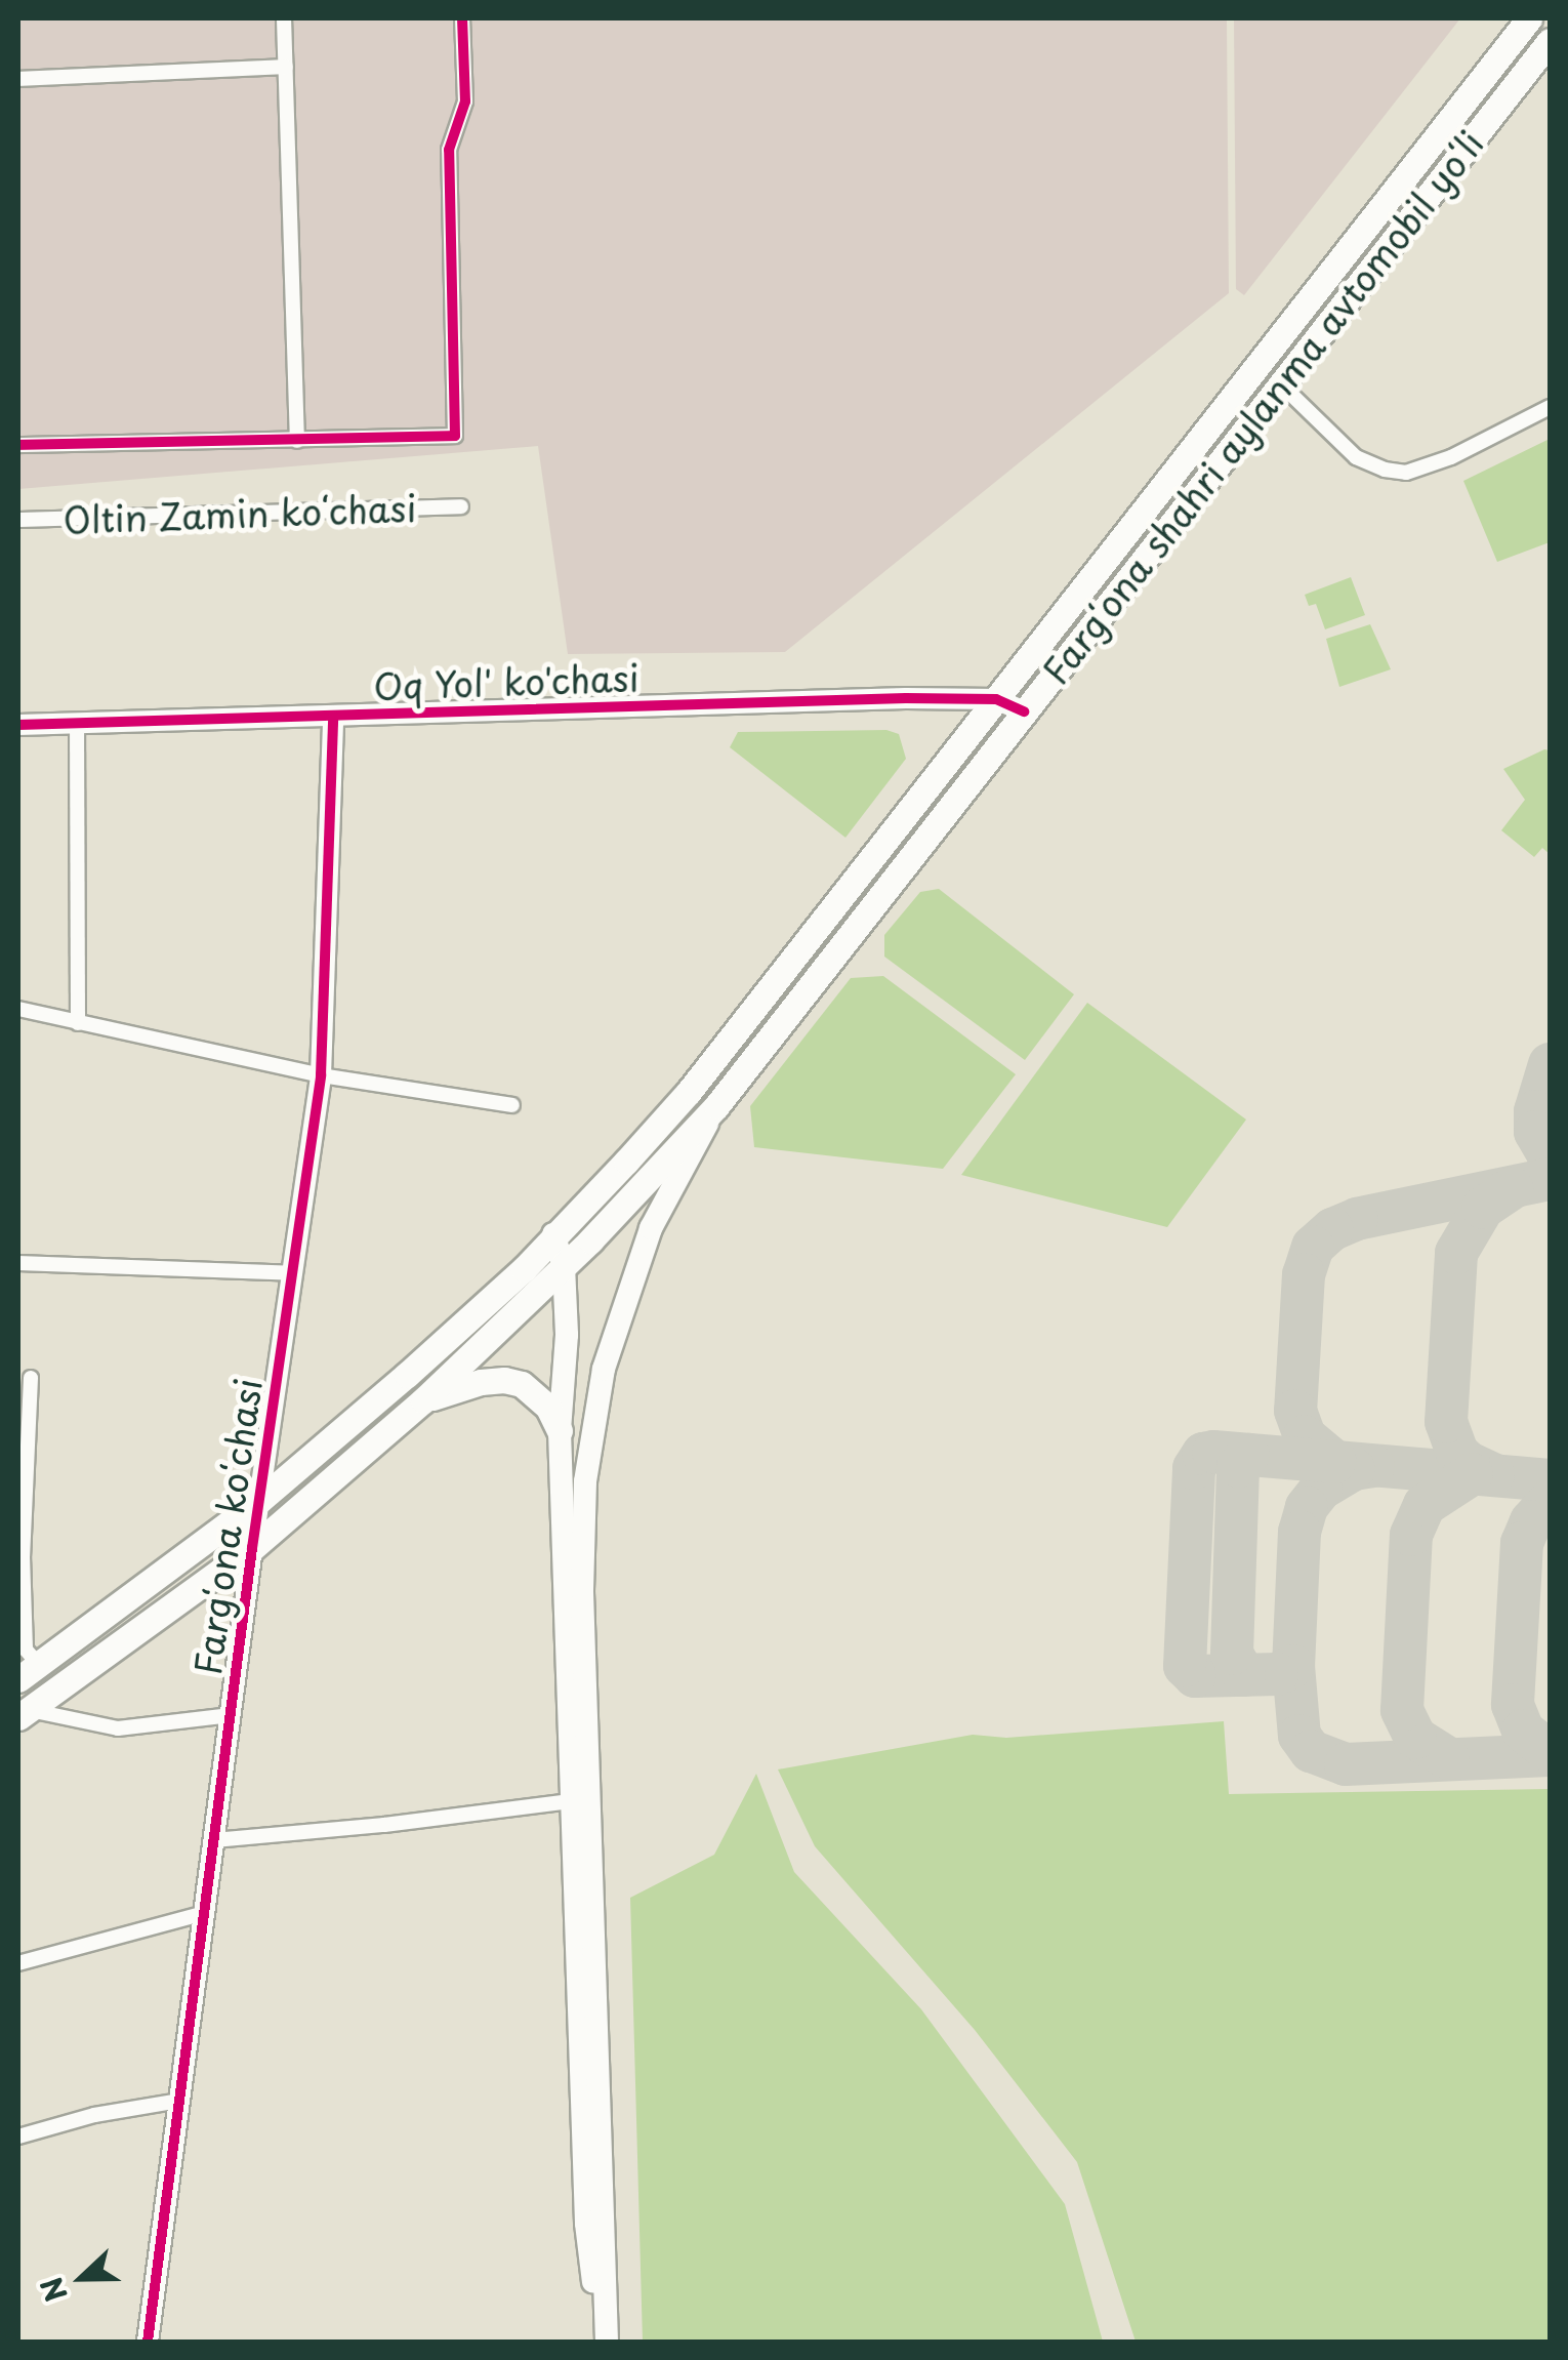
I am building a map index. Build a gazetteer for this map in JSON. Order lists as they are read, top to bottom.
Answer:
{
  "streets": {
    "highway": ["Fargʻona shahri aylanma avtomobil yoʻli"],
    "street": ["Oltin Zamin koʻchasi", "Oq Yol' ko'chasi", "Fargʻona koʻchasi"]
  },
  "crossings": [
    ["Fargʻona shahri aylanma avtomobil yoʻli", "Oq Yol' ko'chasi"],
    ["Fargʻona shahri aylanma avtomobil yoʻli", "Fargʻona koʻchasi"],
    ["Oq Yol' ko'chasi", "Fargʻona koʻchasi"]
  ],
  "north": "left"
}
